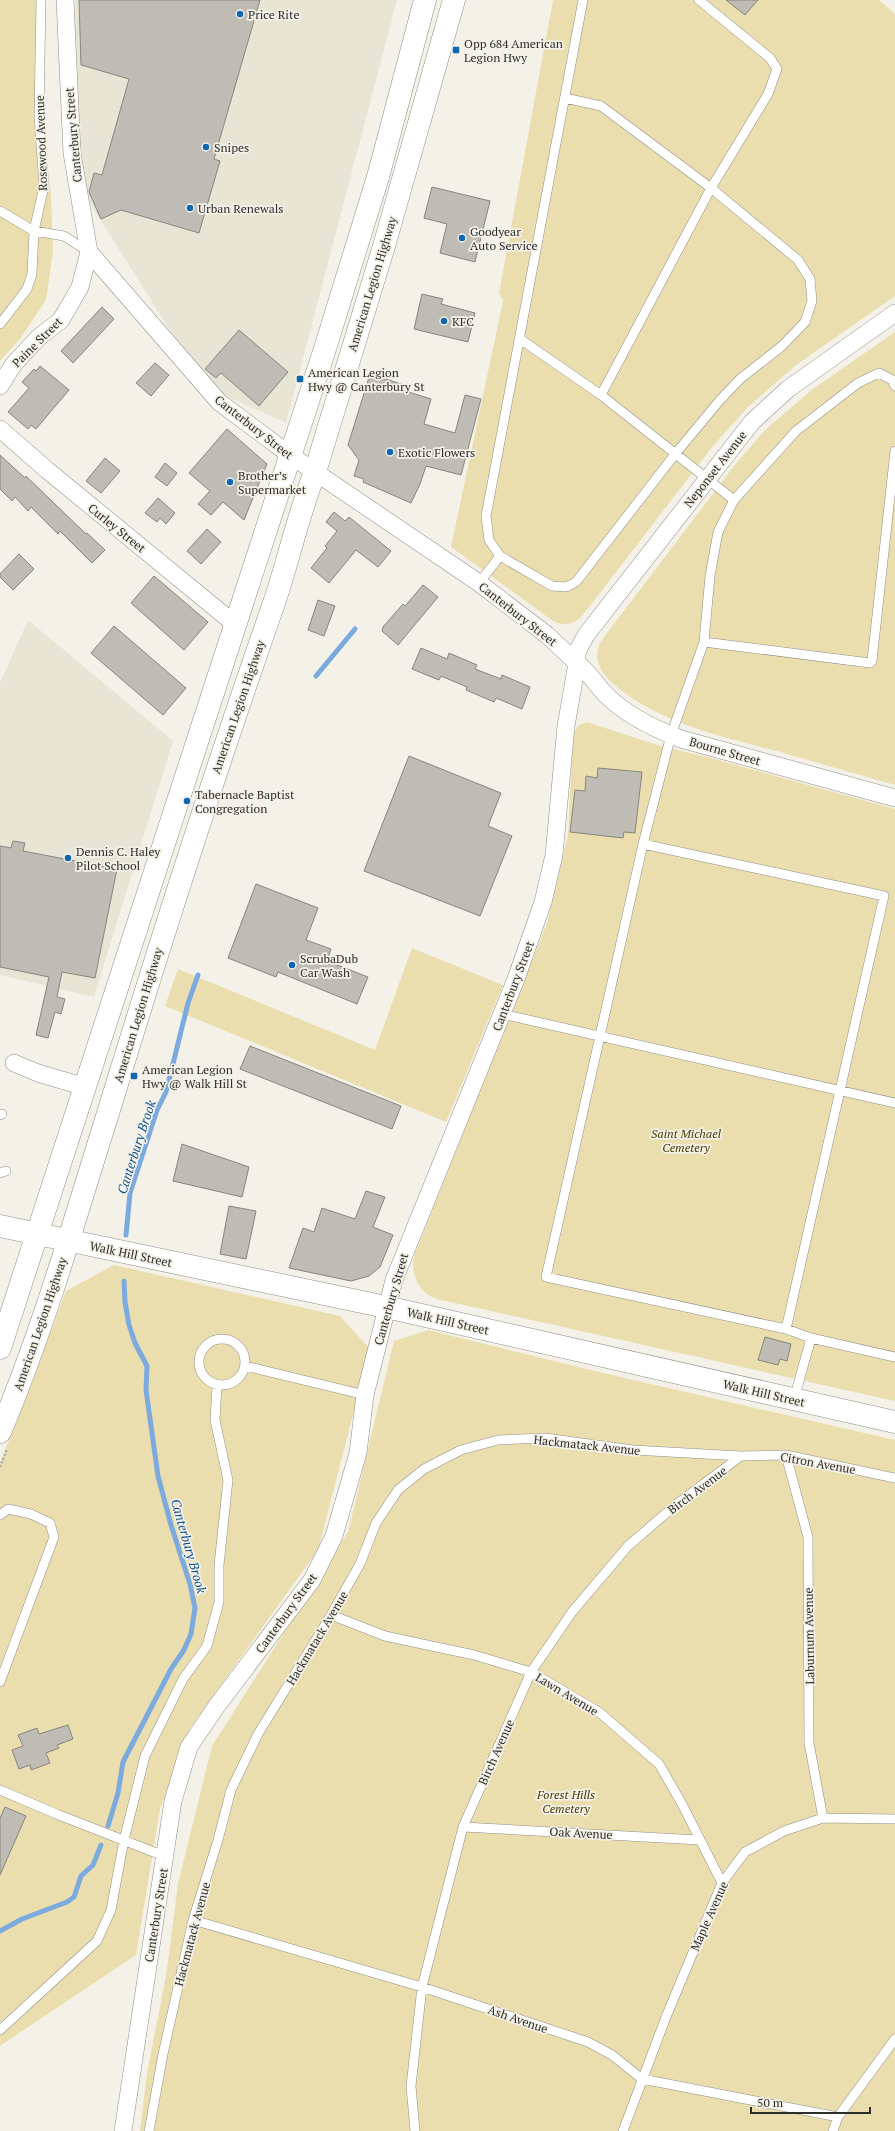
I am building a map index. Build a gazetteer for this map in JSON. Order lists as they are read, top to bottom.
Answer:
{
  "streets": {
    "main road": ["American Legion Highway", "Walk Hill Street"],
    "street": [
      "Canterbury Street",
      "Paine Street",
      "Neponset Avenue",
      "Curley Street",
      "Bourne Street"
    ],
    "lane": [
      "Rosewood Avenue",
      "Hackmatack Avenue",
      "Citron Avenue",
      "Birch Avenue",
      "Laburnum Avenue",
      "Lawn Avenue",
      "Oak Avenue",
      "Maple Avenue",
      "Ash Avenue"
    ]
  },
  "crossings": [
    ["Canterbury Street", "American Legion Highway"],
    ["Canterbury Street", "Paine Street"],
    ["Canterbury Street", "Neponset Avenue"],
    ["Canterbury Street", "Bourne Street"],
    ["Canterbury Street", "Walk Hill Street"],
    ["American Legion Highway", "Walk Hill Street"],
    ["Neponset Avenue", "Bourne Street"],
    ["Hackmatack Avenue", "Citron Avenue"],
    ["Hackmatack Avenue", "Birch Avenue"],
    ["Hackmatack Avenue", "Lawn Avenue"],
    ["Hackmatack Avenue", "Ash Avenue"],
    ["Citron Avenue", "Birch Avenue"],
    ["Citron Avenue", "Laburnum Avenue"],
    ["Birch Avenue", "Lawn Avenue"],
    ["Birch Avenue", "Oak Avenue"],
    ["Birch Avenue", "Ash Avenue"],
    ["Laburnum Avenue", "Maple Avenue"],
    ["Lawn Avenue", "Oak Avenue"],
    ["Lawn Avenue", "Maple Avenue"],
    ["Maple Avenue", "Ash Avenue"]
  ],
  "water": ["Canterbury Brook"],
  "parks": ["Saint Michael Cemetery", "Forest Hills Cemetery"],
  "places": {
    "other": [
      "Price Rite",
      "Snipes",
      "Urban Renewals",
      "Goodyear Auto Service",
      "KFC",
      "Exotic Flowers",
      "Brother’s Supermarket",
      "Tabernacle Baptist Congregation",
      "Dennis C. Haley Pilot School",
      "ScrubaDub Car Wash"
    ],
    "transit": ["Opp 684 American Legion Hwy", "American Legion Hwy @ Canterbury St", "American Legion Hwy @ Walk Hill St"]
  },
  "scale_bar": "50 m"
}
